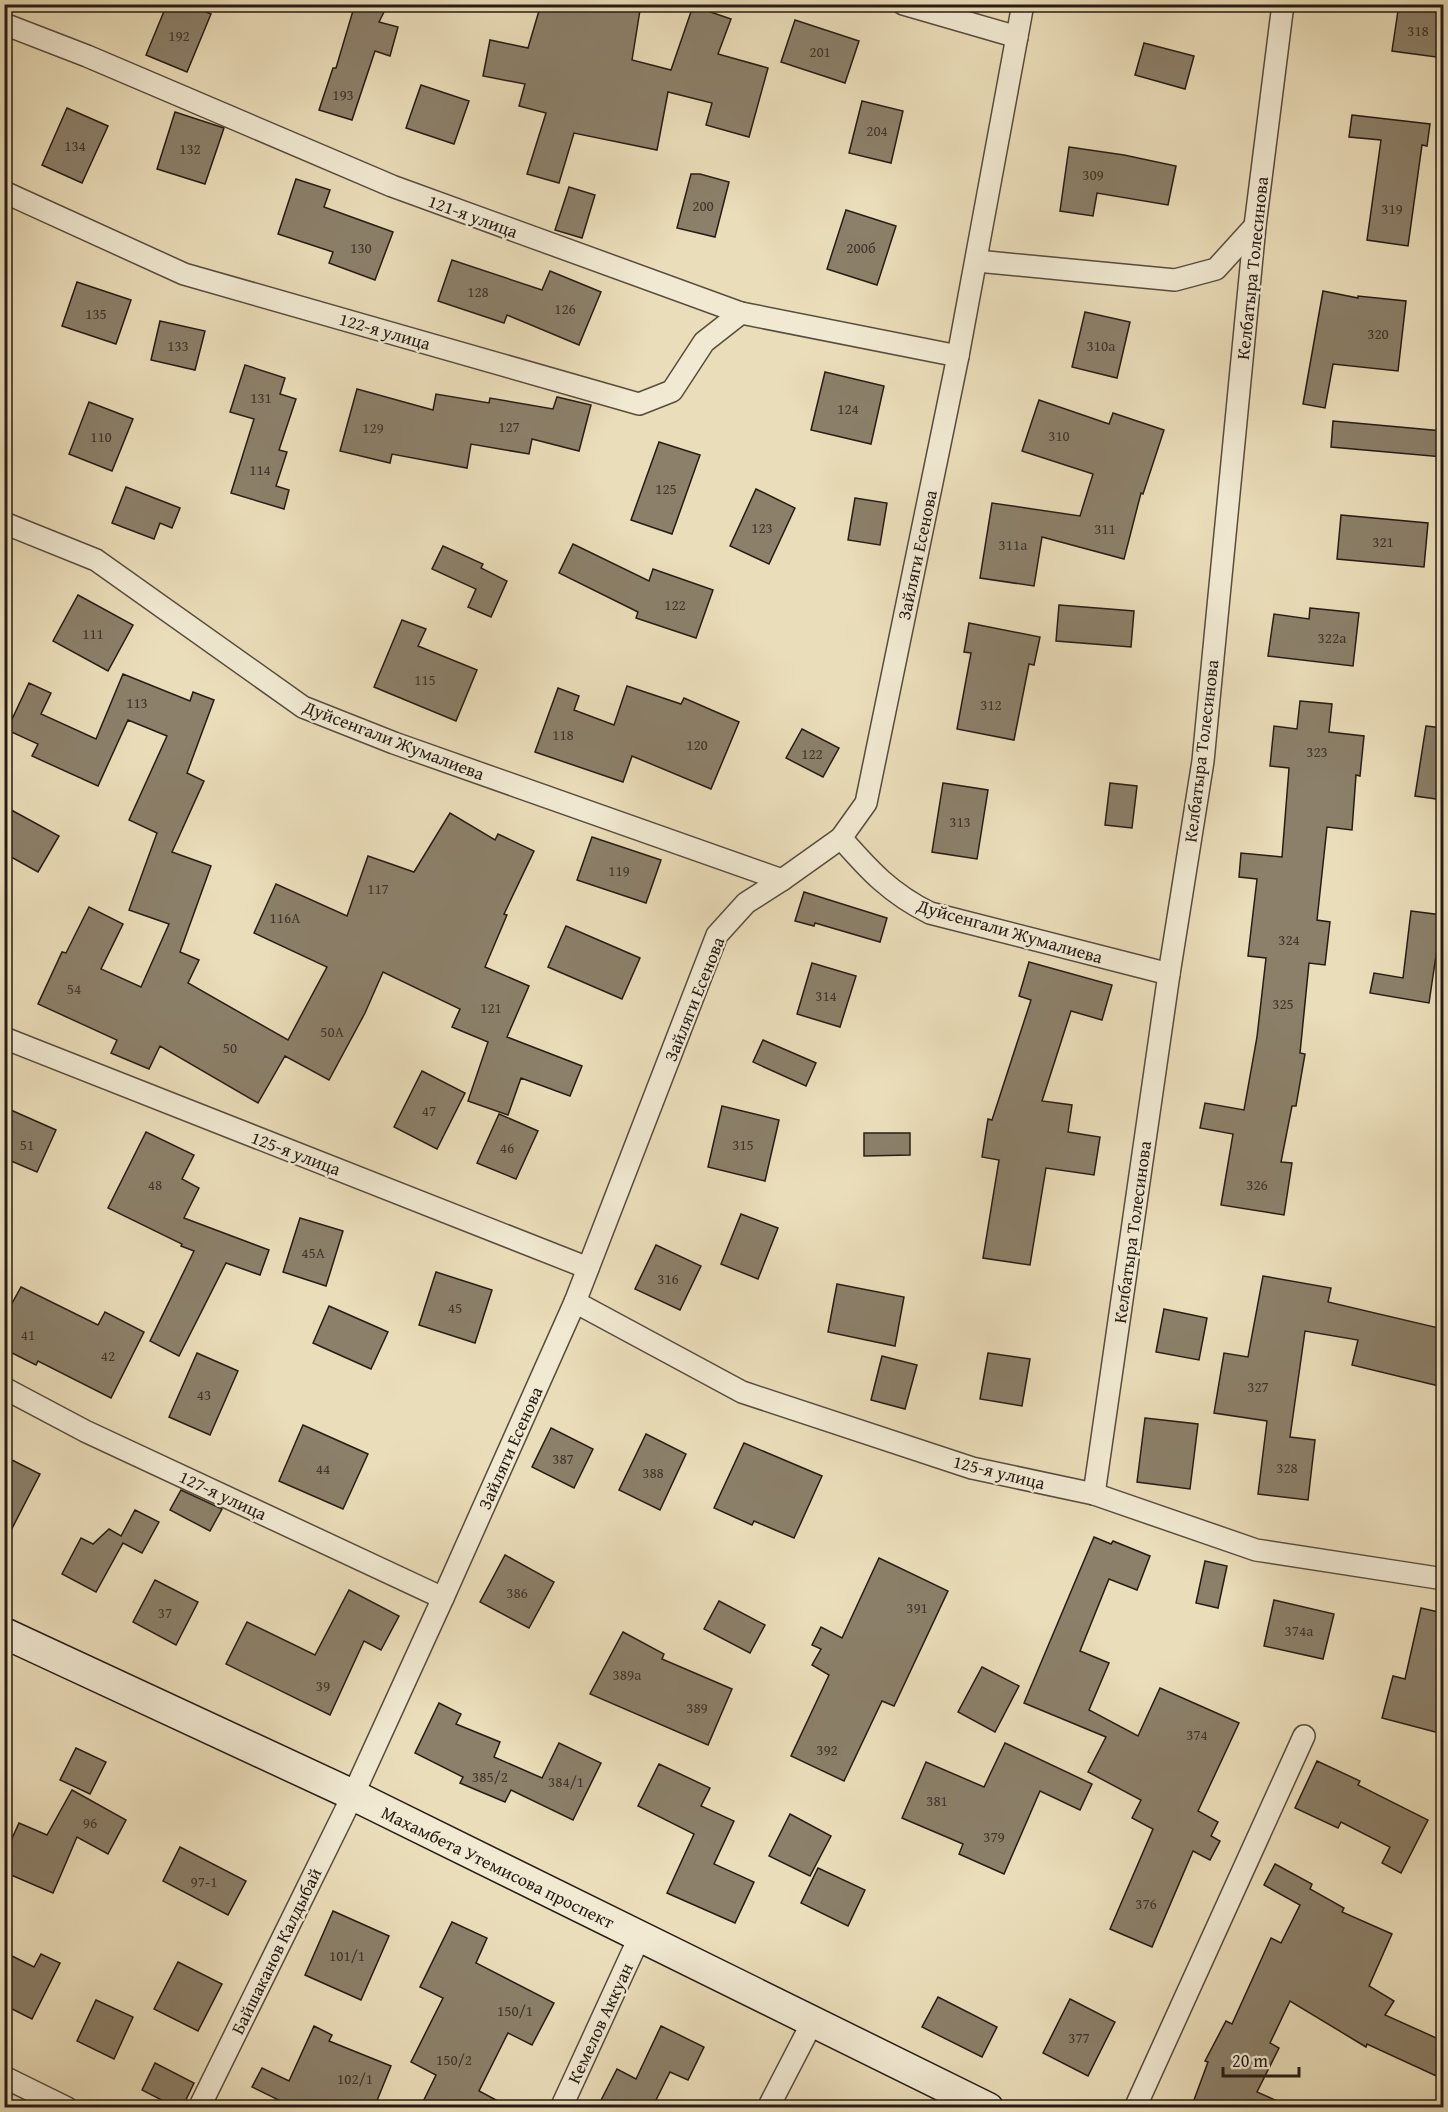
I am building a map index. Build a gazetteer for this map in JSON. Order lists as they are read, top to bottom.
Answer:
{
  "streets": {
    "street": [
      "121-я улица",
      "Келбатыра Толесинова",
      "122-я улица",
      "Зайляги Есенова",
      "Дуйсенгали Жумалиева",
      "125-я улица",
      "127-я улица",
      "Махамбета Утемисова проспект",
      "Байшаканов Калдыбай",
      "Кемелов Аккуан"
    ]
  },
  "crossings": [
    ["121-я улица", "122-я улица"],
    ["121-я улица", "Зайляги Есенова"],
    ["Келбатыра Толесинова", "Дуйсенгали Жумалиева"],
    ["Келбатыра Толесинова", "125-я улица"],
    ["Зайляги Есенова", "Дуйсенгали Жумалиева"],
    ["Зайляги Есенова", "125-я улица"],
    ["Зайляги Есенова", "127-я улица"],
    ["Зайляги Есенова", "Махамбета Утемисова проспект"],
    ["Зайляги Есенова", "Байшаканов Калдыбай"],
    ["Махамбета Утемисова проспект", "Байшаканов Калдыбай"],
    ["Махамбета Утемисова проспект", "Кемелов Аккуан"]
  ],
  "house_numbers": [
    "318",
    "192",
    "201",
    "193",
    "204",
    "134",
    "132",
    "309",
    "200",
    "319",
    "130",
    "200б",
    "128",
    "126",
    "135",
    "320",
    "133",
    "310а",
    "131",
    "124",
    "127",
    "129",
    "310",
    "110",
    "114",
    "125",
    "123",
    "311",
    "321",
    "311а",
    "122",
    "111",
    "322а",
    "115",
    "113",
    "312",
    "118",
    "120",
    "323",
    "122",
    "313",
    "119",
    "117",
    "116А",
    "324",
    "54",
    "314",
    "325",
    "121",
    "50А",
    "50",
    "47",
    "51",
    "315",
    "46",
    "48",
    "326",
    "45А",
    "316",
    "45",
    "41",
    "42",
    "327",
    "43",
    "387",
    "328",
    "44",
    "388",
    "386",
    "391",
    "37",
    "374а",
    "389а",
    "39",
    "389",
    "374",
    "392",
    "385/2",
    "384/1",
    "381",
    "96",
    "379",
    "97-1",
    "376",
    "101/1",
    "150/1",
    "377",
    "150/2",
    "102/1"
  ],
  "scale_bar": "20 m"
}
